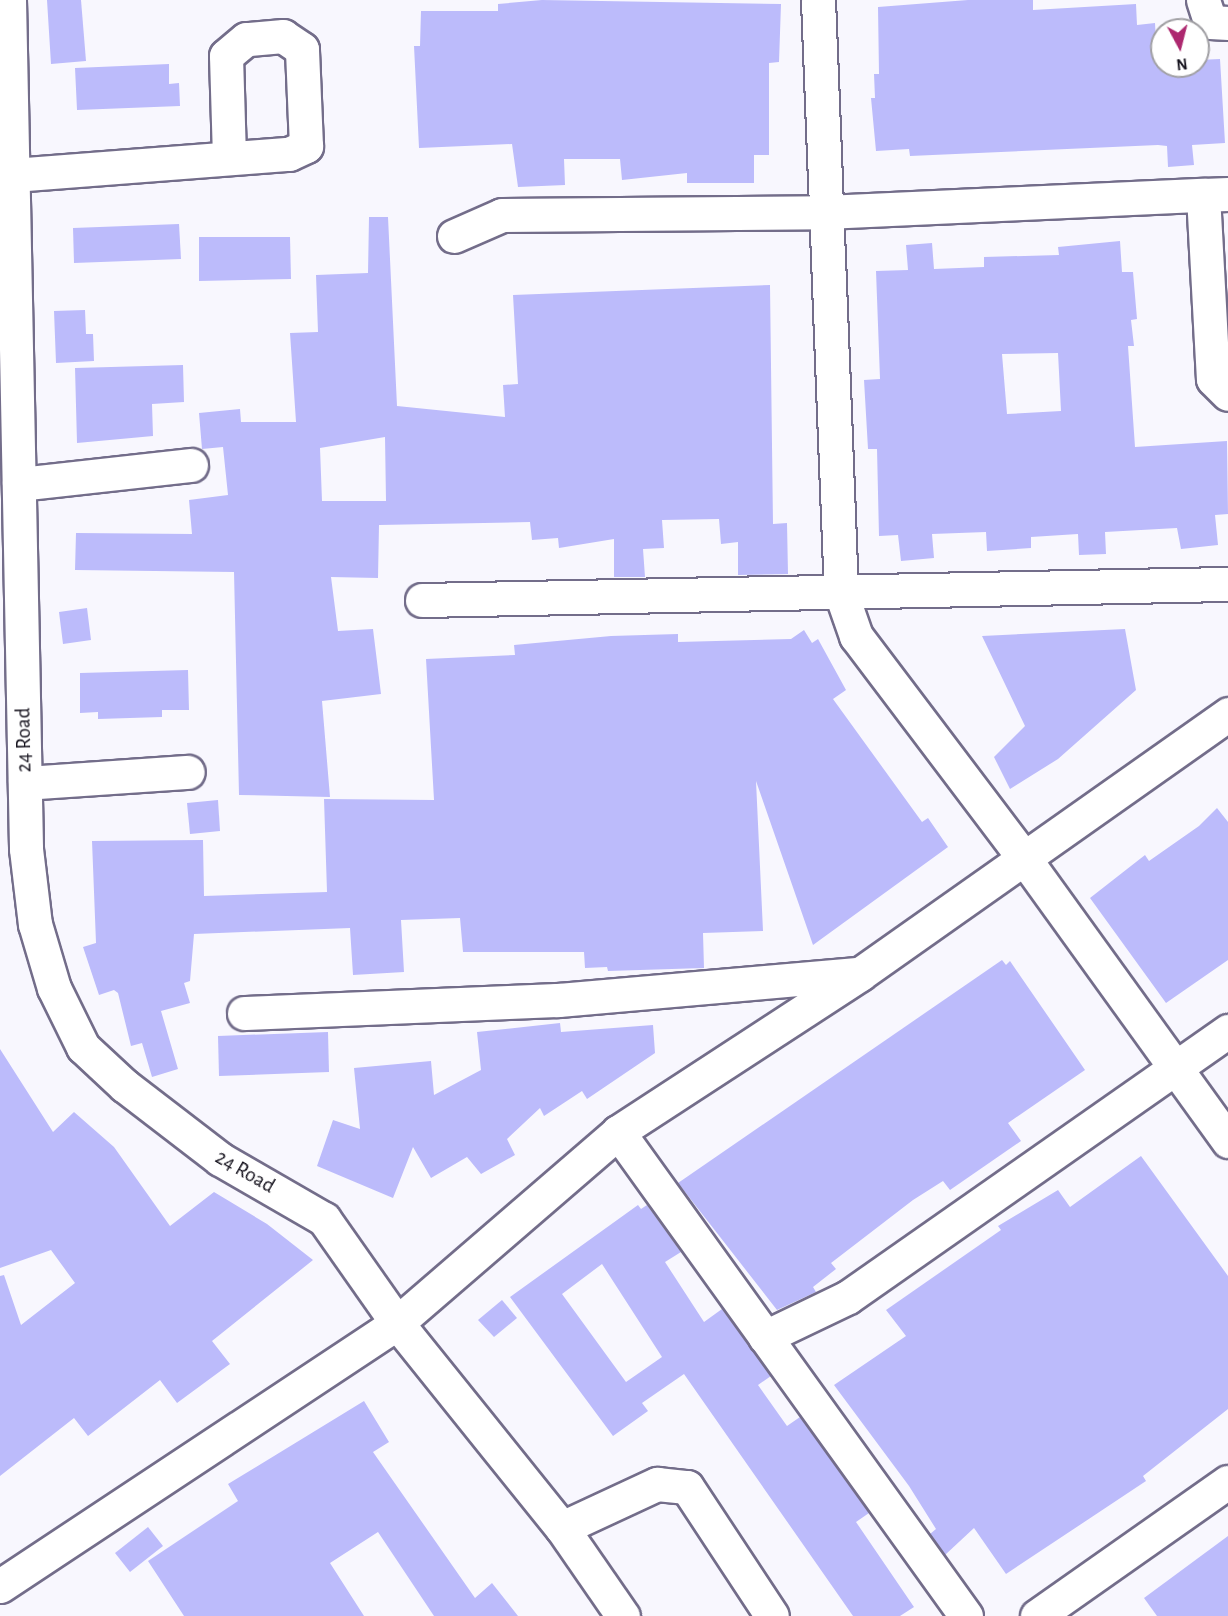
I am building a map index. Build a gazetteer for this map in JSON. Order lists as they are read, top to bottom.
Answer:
{
  "streets": {
    "street": ["24 Road"]
  },
  "north": "bottom"
}
